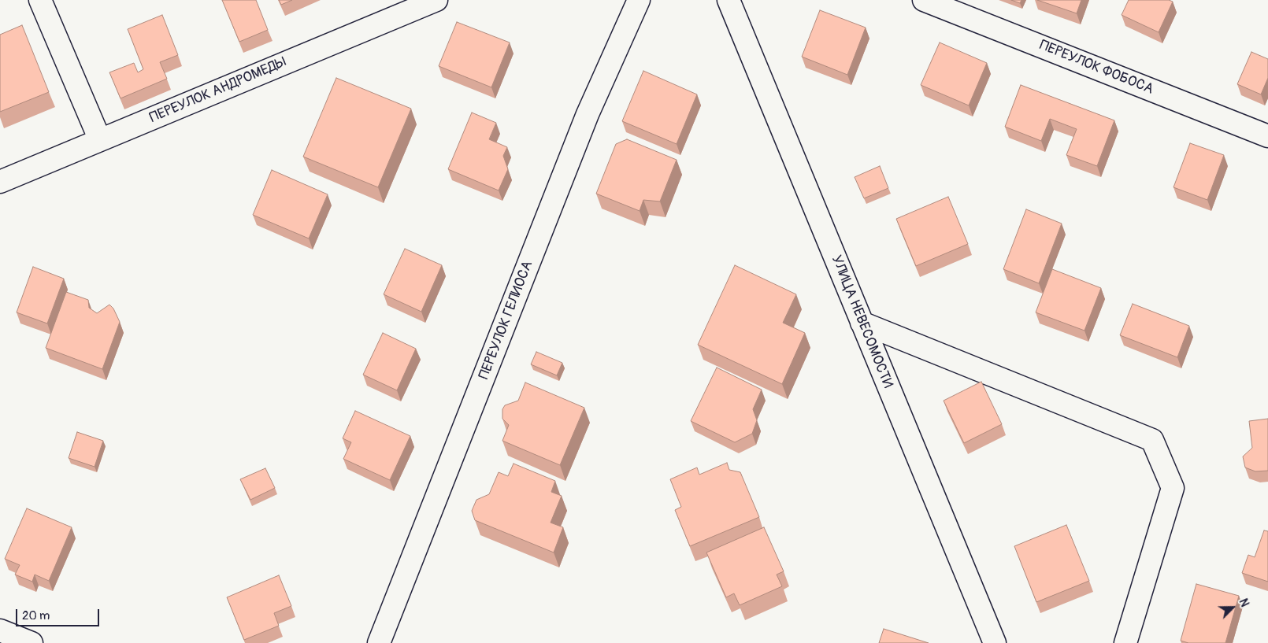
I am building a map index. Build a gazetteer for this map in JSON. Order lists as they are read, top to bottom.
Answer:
{
  "streets": {
    "street": [
      "ПЕРЕУЛОК ФОБОСА",
      "ПЕРЕУЛОК АНДРОМЕДЫ",
      "ПЕРЕУЛОК ГЕЛИОСА",
      "УЛИЦА НЕВЕСОМОСТИ"
    ]
  },
  "scale_bar": "20 m",
  "north": "top right"
}
